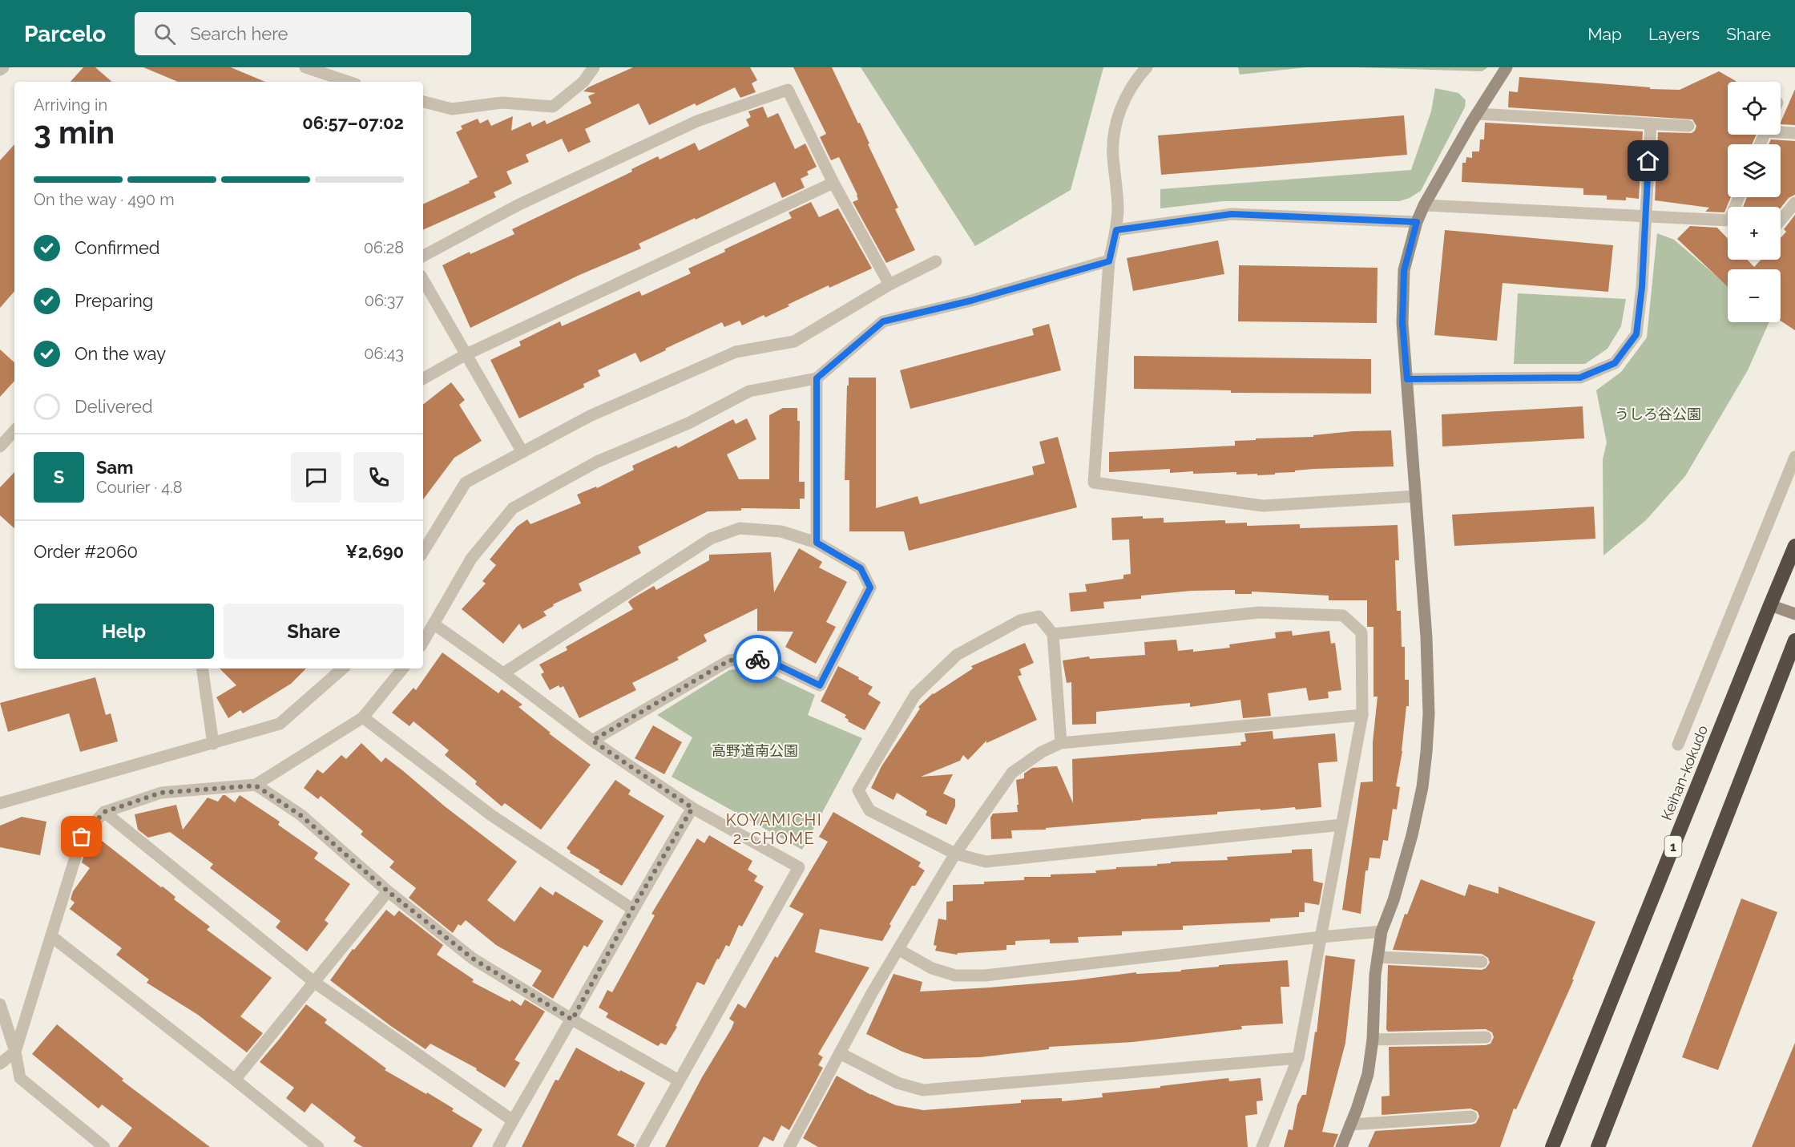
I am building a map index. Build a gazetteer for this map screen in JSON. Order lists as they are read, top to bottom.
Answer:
{
  "streets": {
    "highway": ["Keihan-kokudo", "1"]
  },
  "districts": ["KOYAMICHI 2-CHOME"],
  "parks": ["うしろ谷公園", "高野道南公園"],
  "page": {
    "header": "Parcelo",
    "search": "Search here",
    "nav": ["Map", "Layers", "Share"],
    "map_buttons": ["+", "−"],
    "heading": ["3 min", "Arriving in", "06:57–07:02"],
    "panel": [
      "Sam",
      "Courier · 4.8",
      "Order #2060",
      "¥2,690"
    ],
    "bar": "On the way · 490 m",
    "list": [
      ["Confirmed", "06:28"],
      ["Preparing", "06:37"],
      ["On the way", "06:43"],
      "Delivered"
    ],
    "round": "S",
    "buttons": ["Help", "Share"]
  }
}
